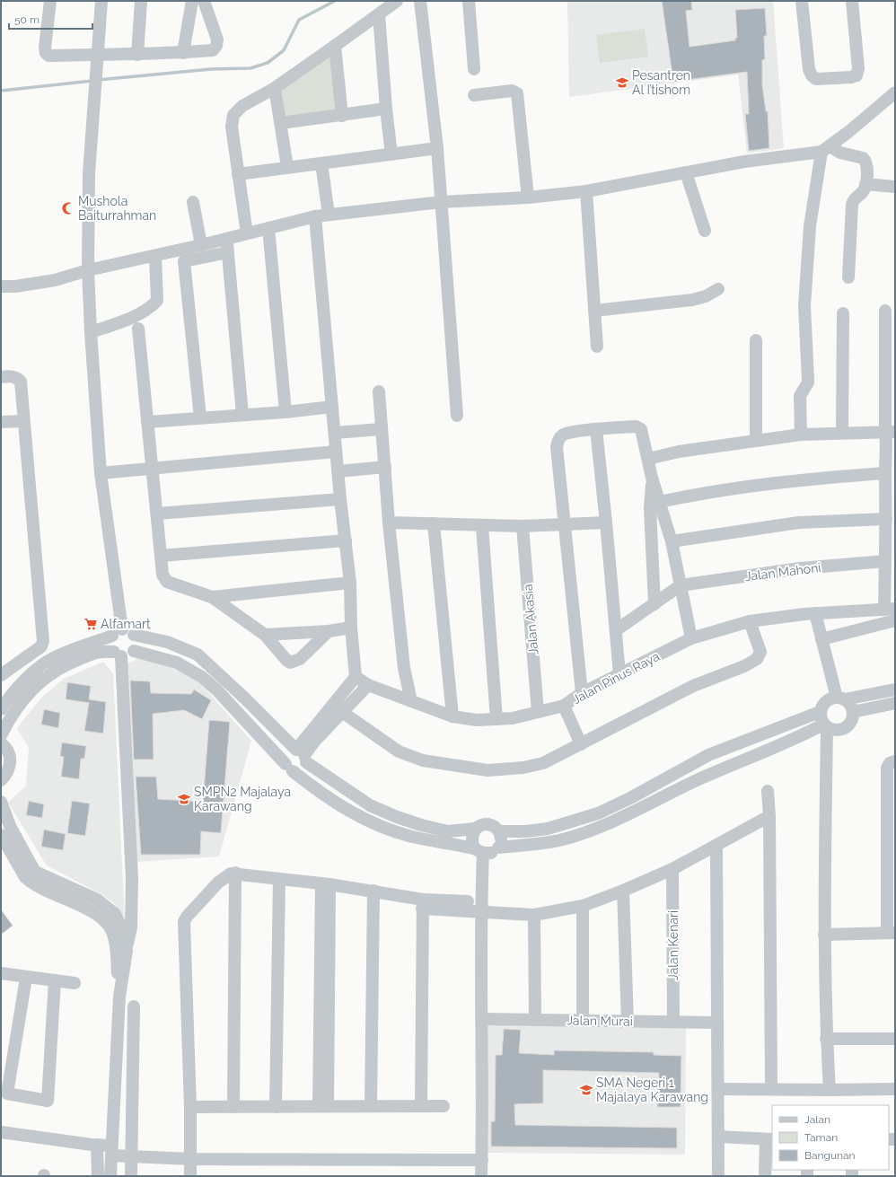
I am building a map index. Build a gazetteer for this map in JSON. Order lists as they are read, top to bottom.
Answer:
{
  "streets": {
    "street": [
      "Jalan Mahoni",
      "Jalan Akasia",
      "Jalan Pinus Raya",
      "Jalan Kenari",
      "Jalan Murai"
    ]
  },
  "crossings": [
    ["Jalan Akasia", "Jalan Pinus Raya"],
    ["Jalan Kenari", "Jalan Murai"]
  ],
  "places": {
    "school or university": ["Pesantren Al I’tishom", "SMPN2 Majalaya Karawang", "SMA Negeri 1 Majalaya Karawang"],
    "mosque": ["Mushola Baiturrahman"],
    "supermarket": ["Alfamart"]
  },
  "legend": ["Jalan", "Taman", "Bangunan"],
  "scale_bar": "50 m"
}
